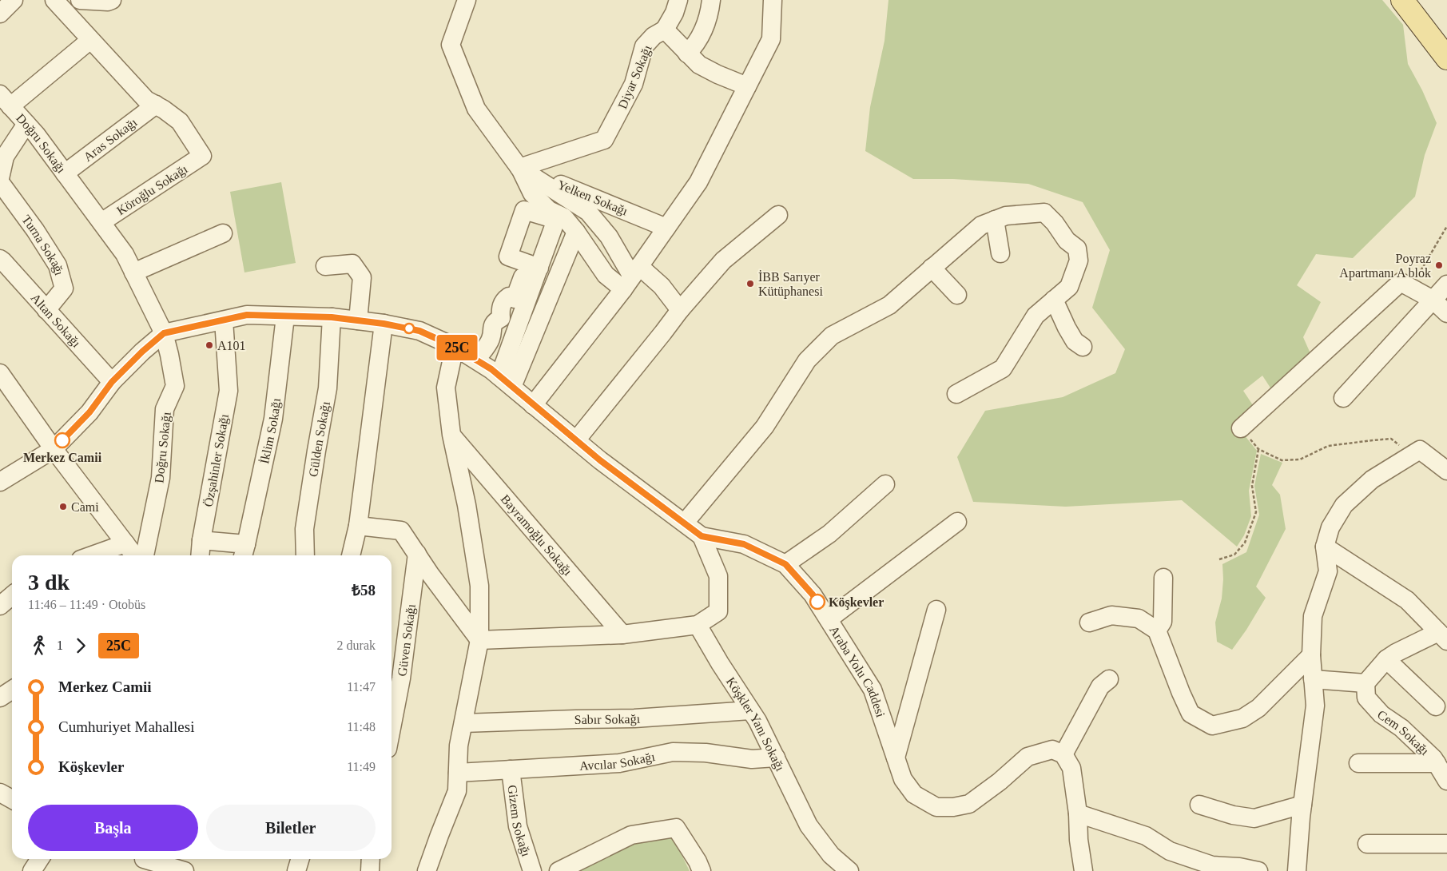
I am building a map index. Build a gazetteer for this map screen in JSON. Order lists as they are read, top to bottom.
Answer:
{
  "streets": {
    "street": [
      "Diyar Sokağı",
      "Aras Sokağı",
      "Doğru Sokağı",
      "Köroğlu Sokağı",
      "Yelken Sokağı",
      "Turna Sokağı",
      "Altan Sokağı",
      "İklim Sokağı",
      "Gülden Sokağı",
      "Özşahinler Sokağı",
      "Bayramoğlu Sokağı",
      "Güven Sokağı",
      "Araba Yolu Caddesi",
      "Sabır Sokağı",
      "Köşkler Yanı Sokağı",
      "Cem Sokağı",
      "Avcılar Sokağı",
      "Gizem Sokağı"
    ]
  },
  "crossings": [
    ["Diyar Sokağı", "Yelken Sokağı"],
    ["Aras Sokağı", "Doğru Sokağı"],
    ["Aras Sokağı", "Köroğlu Sokağı"],
    ["Doğru Sokağı", "Köroğlu Sokağı"],
    ["Doğru Sokağı", "Araba Yolu Caddesi"],
    ["Turna Sokağı", "Altan Sokağı"],
    ["Altan Sokağı", "Araba Yolu Caddesi"],
    ["İklim Sokağı", "Araba Yolu Caddesi"],
    ["Gülden Sokağı", "Araba Yolu Caddesi"],
    ["Özşahinler Sokağı", "Araba Yolu Caddesi"],
    ["Sabır Sokağı", "Köşkler Yanı Sokağı"],
    ["Köşkler Yanı Sokağı", "Avcılar Sokağı"],
    ["Avcılar Sokağı", "Gizem Sokağı"]
  ],
  "places": [
    "Poyraz Apartmanı A blok",
    "İBB Sarıyer Kütüphanesi",
    "A101",
    "Merkez Camii",
    "Cami",
    "Köşkevler"
  ],
  "lines": ["bus line 25C"],
  "page": {
    "on_map": "25C",
    "heading": ["3 dk", "11:46 – 11:49 · Otobüs", "₺58"],
    "legs": ["1", "25C", "2 durak"],
    "list": [
      {
        "name": "Merkez Camii",
        "value": "11:47"
      },
      {
        "name": "Cumhuriyet Mahallesi",
        "value": "11:48"
      },
      {
        "name": "Köşkevler",
        "value": "11:49"
      }
    ],
    "buttons": ["Başla", "Biletler"]
  }
}
